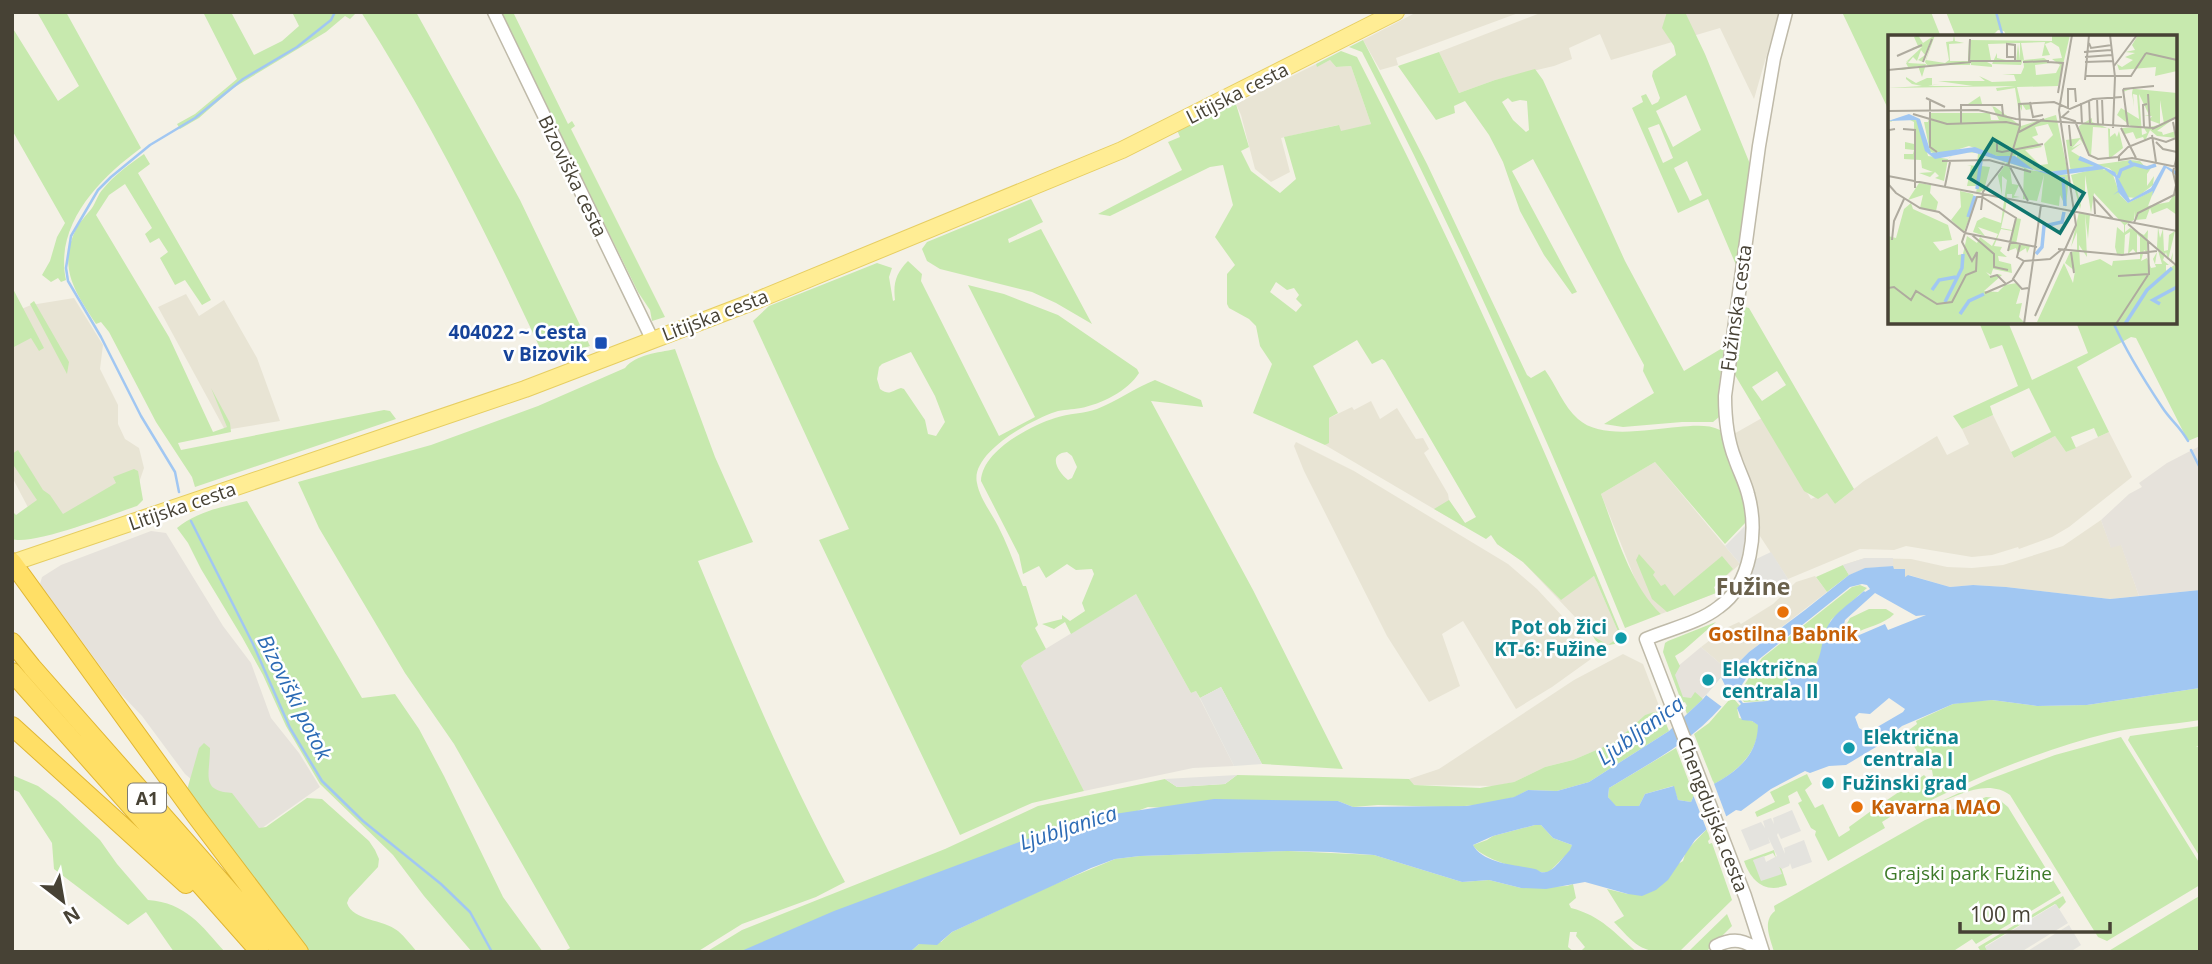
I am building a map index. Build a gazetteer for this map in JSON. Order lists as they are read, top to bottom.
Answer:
{
  "streets": {
    "highway": ["A1"],
    "main road": ["Litijska cesta"],
    "street": ["Bizoviška cesta", "Fužinska cesta", "Chengdujska cesta"]
  },
  "crossings": [
    ["Litijska cesta", "Bizoviška cesta"],
    ["Fužinska cesta", "Chengdujska cesta"]
  ],
  "districts": ["Fužine"],
  "water": ["Bizoviški potok", "Ljubljanica"],
  "parks": ["Grajski park Fužine"],
  "places": {
    "transit": ["404022 ~ Cesta v Bizovik"],
    "other": [
      "Gostilna Babnik",
      "Pot ob žici KT-6: Fužine",
      "Električna centrala II",
      "Električna centrala I",
      "Fužinski grad",
      "Kavarna MAO"
    ]
  },
  "scale_bar": "100 m",
  "north": "bottom right"
}
